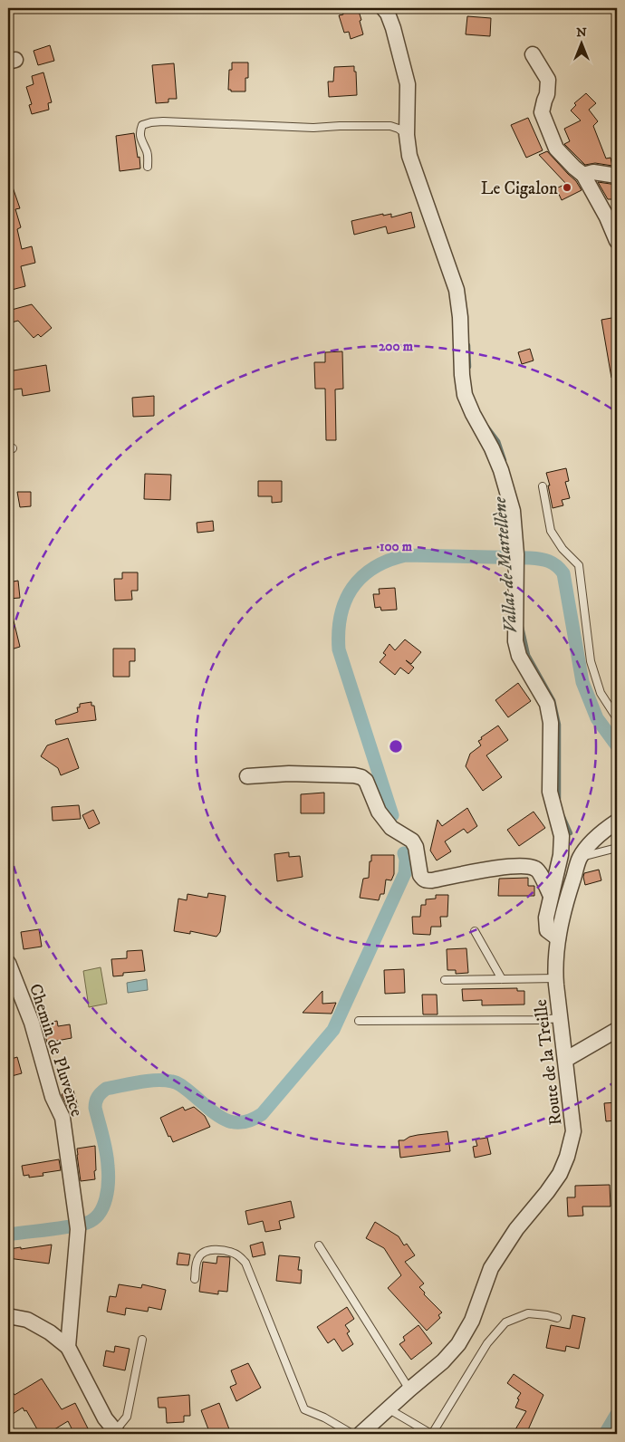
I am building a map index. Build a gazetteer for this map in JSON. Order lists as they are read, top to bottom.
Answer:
{
  "streets": {
    "street": ["Chemin de Pluvence", "Route de la Treille"]
  },
  "water": ["Vallat de Martellène"],
  "places": ["Le Cigalon"],
  "north": "top",
  "rings": ["200 m", "100 m"]
}
